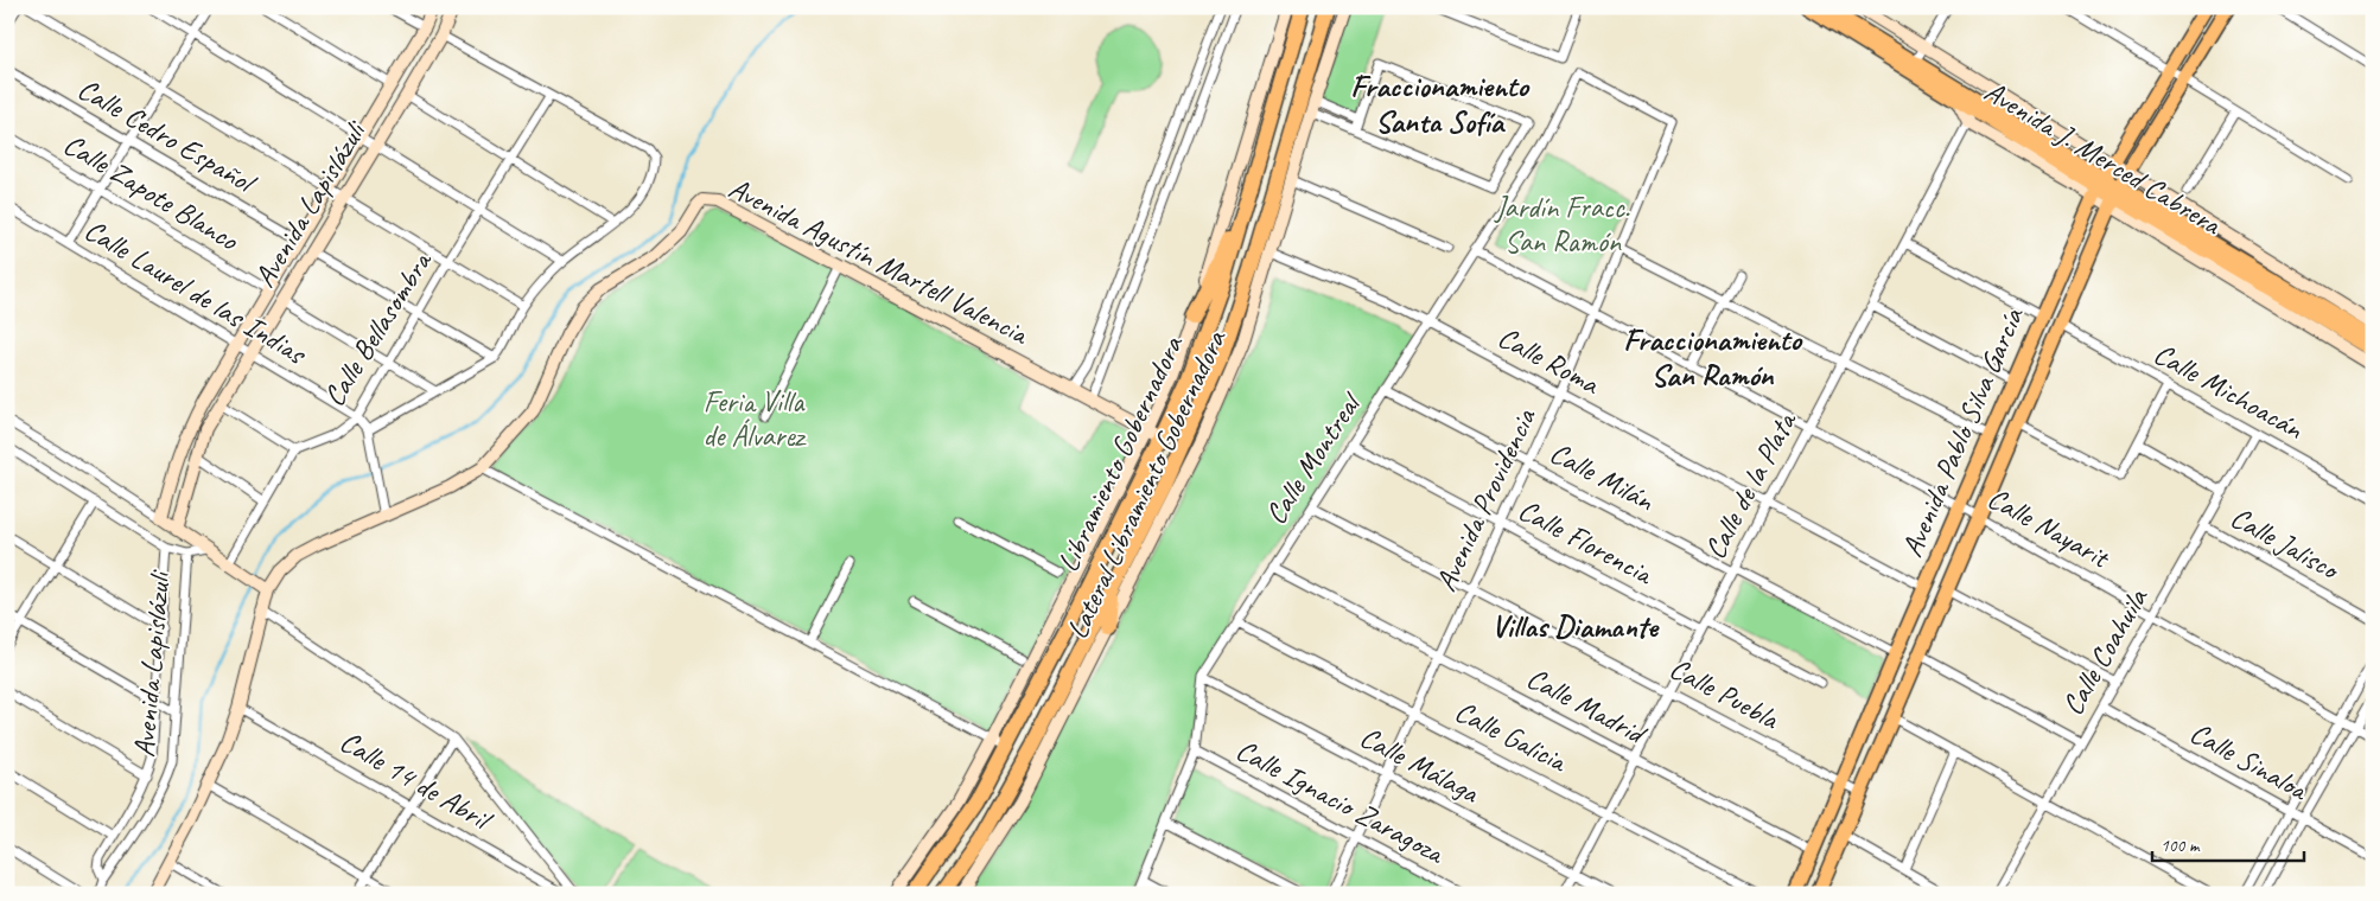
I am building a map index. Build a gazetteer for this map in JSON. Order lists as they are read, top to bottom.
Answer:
{
  "streets": {
    "highway": ["Libramiento Gobernadora"],
    "main road": ["Avenida J. Merced Cabrera", "Avenida Pablo Silva García"],
    "street": [
      "Calle Cedro Español",
      "Calle Zapote Blanco",
      "Avenida Lapislázuli",
      "Avenida Agustín Martell Valencia",
      "Calle Laurel de las Indias",
      "Calle Bellasombra",
      "Calle Roma",
      "Calle Michoacán",
      "Calle Montreal",
      "Calle Milán",
      "Lateral Libramiento Gobernadora",
      "Calle de la Plata",
      "Avenida Providencia",
      "Calle Nayarit",
      "Calle Florencia",
      "Calle Jalisco",
      "Calle Coahuila",
      "Calle Puebla",
      "Calle Madrid",
      "Calle Galicia",
      "Calle Sinaloa",
      "Calle Málaga",
      "Calle 14 de Abril",
      "Calle Ignacio Zaragoza"
    ]
  },
  "crossings": [
    ["Calle Cedro Español", "Avenida Lapislázuli"],
    ["Avenida J. Merced Cabrera", "Avenida Pablo Silva García"],
    ["Avenida J. Merced Cabrera", "Calle de la Plata"],
    ["Calle Zapote Blanco", "Avenida Lapislázuli"],
    ["Avenida Lapislázuli", "Calle Laurel de las Indias"],
    ["Avenida Agustín Martell Valencia", "Libramiento Gobernadora"],
    ["Avenida Agustín Martell Valencia", "Lateral Libramiento Gobernadora"],
    ["Avenida Agustín Martell Valencia", "Calle 14 de Abril"],
    ["Calle Laurel de las Indias", "Calle Bellasombra"],
    ["Calle Roma", "Avenida Pablo Silva García"],
    ["Calle Roma", "Calle Montreal"],
    ["Calle Roma", "Lateral Libramiento Gobernadora"],
    ["Calle Roma", "Calle de la Plata"],
    ["Calle Roma", "Avenida Providencia"],
    ["Calle Michoacán", "Avenida Pablo Silva García"],
    ["Calle Michoacán", "Calle Coahuila"],
    ["Avenida Pablo Silva García", "Calle Milán"],
    ["Avenida Pablo Silva García", "Calle Nayarit"],
    ["Avenida Pablo Silva García", "Calle Puebla"],
    ["Avenida Pablo Silva García", "Calle Madrid"],
    ["Calle Montreal", "Calle Milán"],
    ["Calle Montreal", "Avenida Providencia"],
    ["Calle Montreal", "Calle Nayarit"],
    ["Calle Montreal", "Calle Florencia"],
    ["Calle Montreal", "Calle Puebla"],
    ["Calle Montreal", "Calle Madrid"],
    ["Calle Montreal", "Calle Galicia"],
    ["Calle Montreal", "Calle Málaga"],
    ["Calle Montreal", "Calle Ignacio Zaragoza"],
    ["Calle Milán", "Calle de la Plata"],
    ["Calle Milán", "Avenida Providencia"],
    ["Calle de la Plata", "Calle Nayarit"],
    ["Calle de la Plata", "Calle Florencia"],
    ["Calle de la Plata", "Calle Puebla"],
    ["Calle de la Plata", "Calle Madrid"],
    ["Calle de la Plata", "Calle Galicia"],
    ["Calle de la Plata", "Calle Málaga"],
    ["Avenida Providencia", "Calle Nayarit"],
    ["Avenida Providencia", "Calle Florencia"],
    ["Avenida Providencia", "Calle Puebla"],
    ["Avenida Providencia", "Calle Madrid"],
    ["Avenida Providencia", "Calle Galicia"],
    ["Avenida Providencia", "Calle Málaga"],
    ["Avenida Providencia", "Calle Ignacio Zaragoza"],
    ["Calle Nayarit", "Calle Coahuila"],
    ["Calle Jalisco", "Calle Coahuila"],
    ["Calle Coahuila", "Calle Sinaloa"]
  ],
  "districts": ["Fraccionamiento Santa Sofía", "Fraccionamiento San Ramón", "Villas Diamante"],
  "parks": ["Jardín Fracc. San Ramón", "Feria Villa de Álvarez"],
  "scale_bar": "100 m"
}
